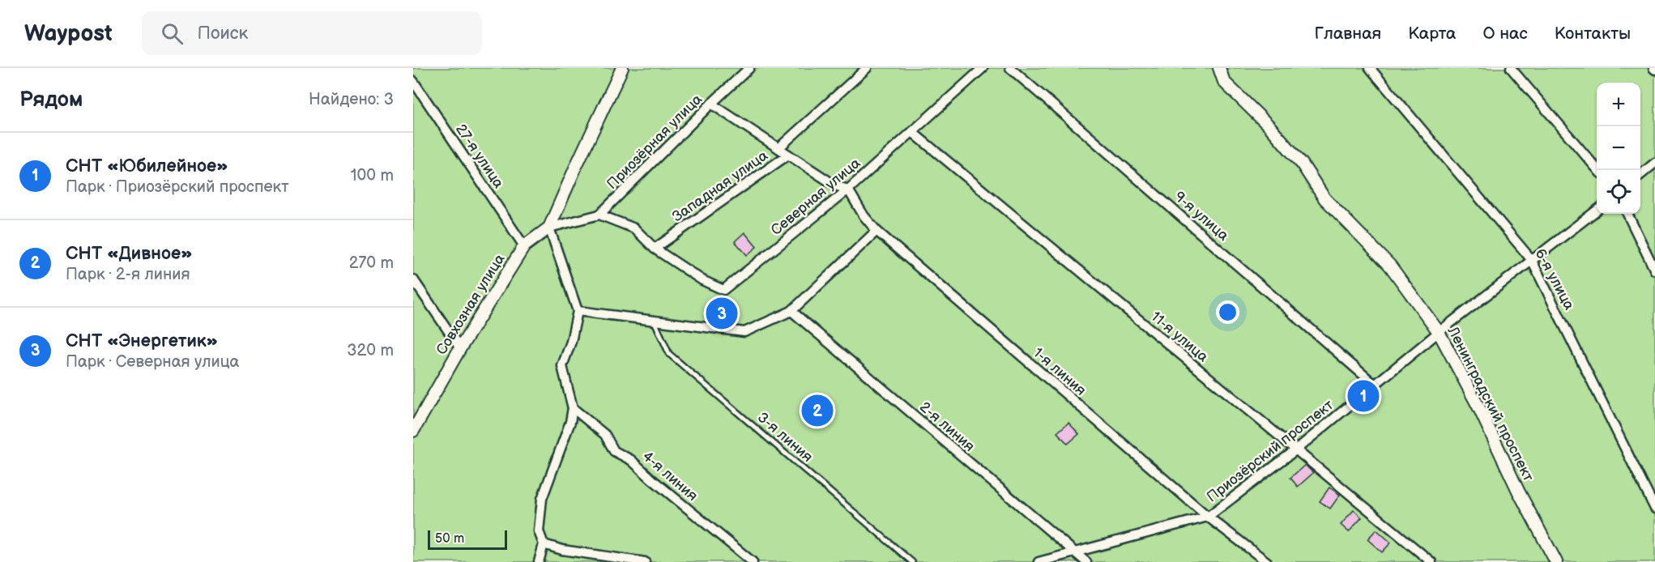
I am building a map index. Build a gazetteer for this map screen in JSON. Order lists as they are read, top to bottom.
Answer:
{
  "streets": {
    "street": [
      "Приозёрная улица",
      "27-я улица",
      "Западная улица",
      "Северная улица",
      "9-я улица",
      "6-я улица",
      "Совхозная улица",
      "11-я улица",
      "1-я линия",
      "Ленинградский проспект",
      "2-я линия",
      "Приозёрский проспект",
      "4-я линия"
    ],
    "lane": ["3-я линия"]
  },
  "crossings": [
    ["27-я улица", "Совхозная улица"],
    ["Западная улица", "Северная улица"],
    ["Северная улица", "11-я улица"],
    ["Северная улица", "1-я линия"],
    ["9-я улица", "Приозёрский проспект"],
    ["6-я улица", "Приозёрский проспект"],
    ["11-я улица", "Приозёрский проспект"],
    ["1-я линия", "Приозёрский проспект"],
    ["Ленинградский проспект", "Приозёрский проспект"]
  ],
  "scale_bar": "50 m",
  "page": {
    "header": "Waypost",
    "search": "Поиск",
    "nav": [
      "Главная",
      "Карта",
      "О нас",
      "Контакты"
    ],
    "heading": ["Рядом", "Найдено: 3"],
    "map_buttons": ["+", "−"],
    "list": [
      {
        "mark": "1",
        "name": "СНТ «Юбилейное»",
        "note": "Парк · Приозёрский проспект",
        "value": "100 m"
      },
      {
        "mark": "2",
        "name": "СНТ «Дивное»",
        "note": "Парк · 2-я линия",
        "value": "270 m"
      },
      {
        "mark": "3",
        "name": "СНТ «Энергетик»",
        "note": "Парк · Северная улица",
        "value": "320 m"
      }
    ],
    "pins": ["3", "1", "2"],
    "scale": "50 m"
  }
}
